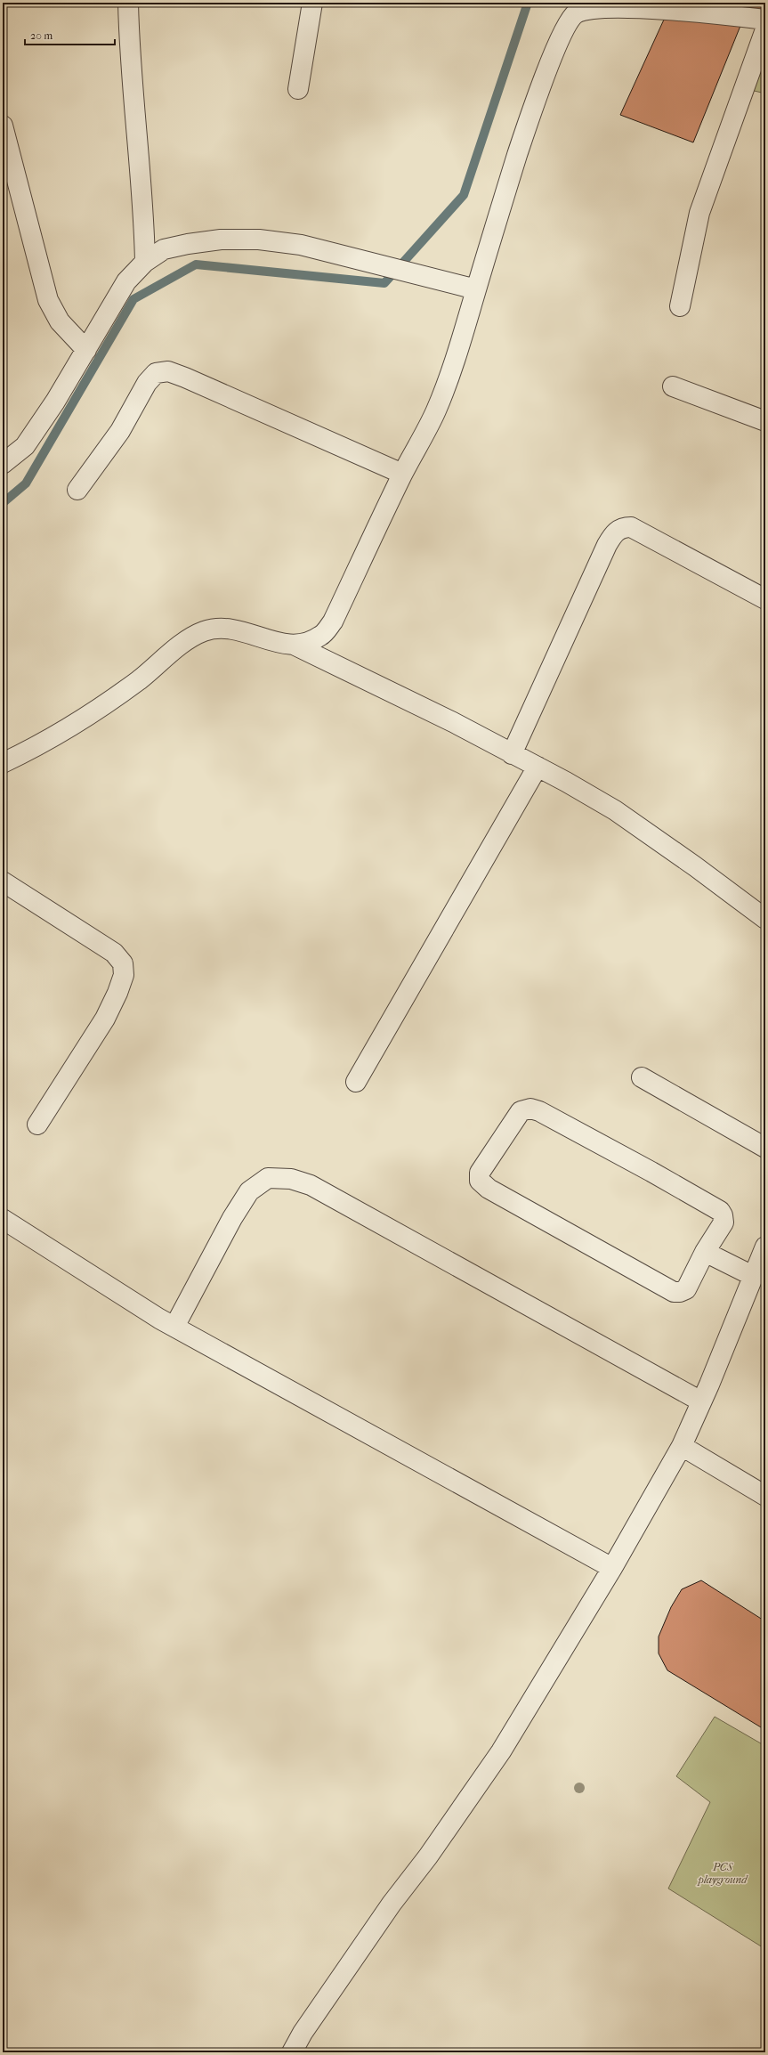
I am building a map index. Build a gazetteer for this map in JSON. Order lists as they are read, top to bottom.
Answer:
{
  "parks": ["PCS playground"],
  "scale_bar": "20 m"
}
